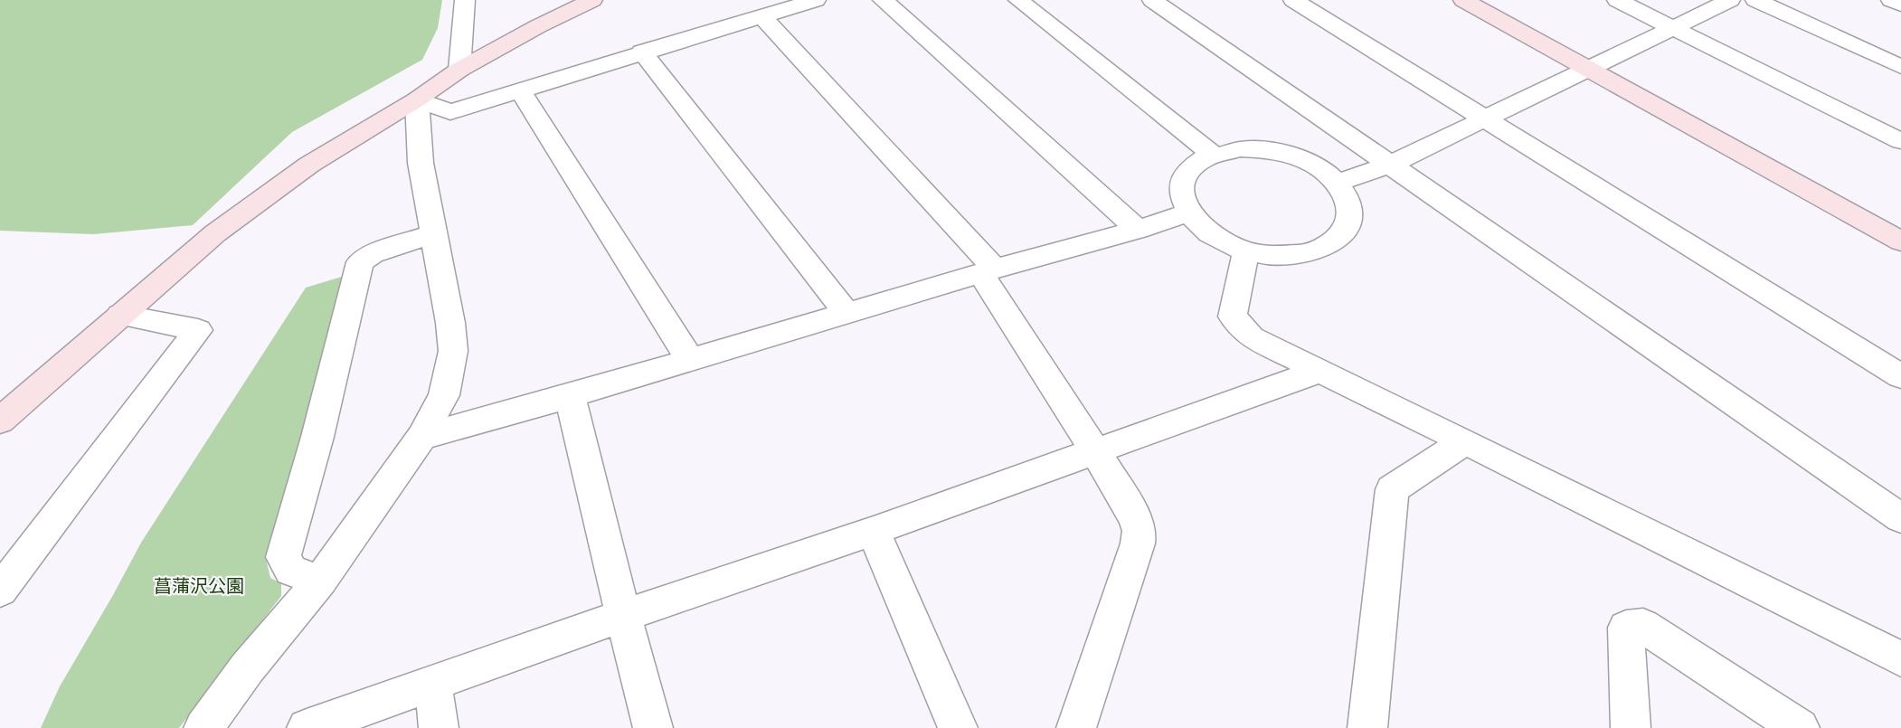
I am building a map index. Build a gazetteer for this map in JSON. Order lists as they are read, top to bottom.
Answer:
{
  "parks": ["菖蒲沢公園"]
}
